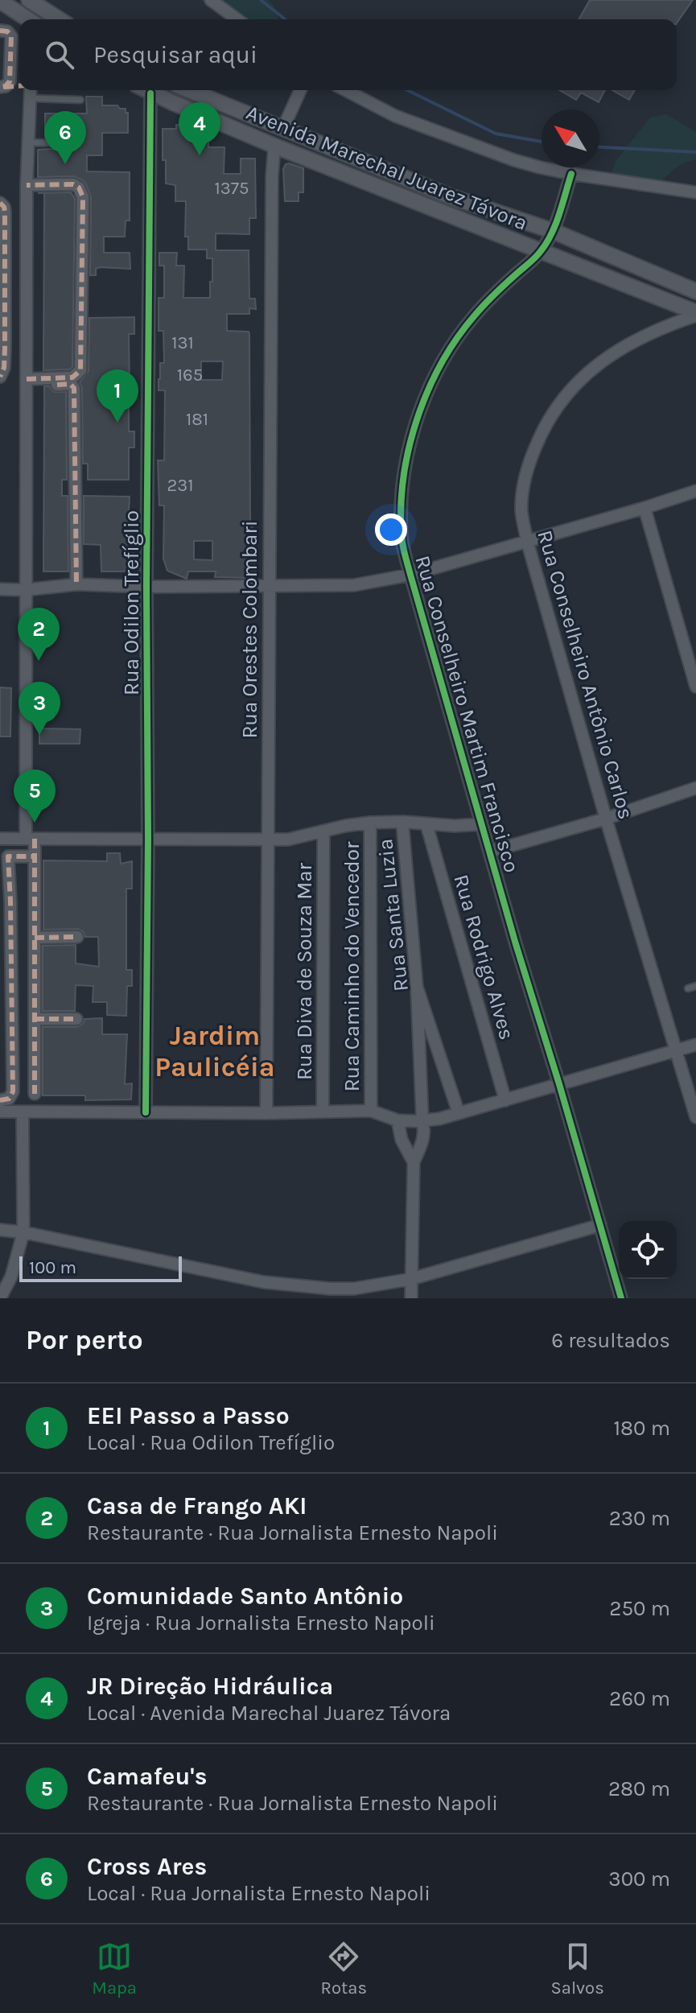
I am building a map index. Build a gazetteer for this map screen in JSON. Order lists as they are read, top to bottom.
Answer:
{
  "streets": {
    "street": [
      "Avenida Marechal Juarez Távora",
      "Rua Odilon Trefíglio",
      "Rua Orestes Colombari",
      "Rua Conselheiro Antônio Carlos",
      "Rua Conselheiro Martim Francisco",
      "Rua Santa Luzia",
      "Rua Rodrigo Alves",
      "Rua Caminho do Vencedor",
      "Rua Diva de Souza Mar"
    ]
  },
  "crossings": [
    ["Avenida Marechal Juarez Távora", "Rua Odilon Trefíglio"],
    ["Avenida Marechal Juarez Távora", "Rua Orestes Colombari"],
    ["Avenida Marechal Juarez Távora", "Rua Conselheiro Antônio Carlos"],
    ["Avenida Marechal Juarez Távora", "Rua Conselheiro Martim Francisco"]
  ],
  "districts": ["Jardim Paulicéia"],
  "house_numbers": [
    "1375",
    "131",
    "165",
    "181",
    "231"
  ],
  "scale_bar": "100 m",
  "north": "top left",
  "page": {
    "search": "Pesquisar aqui",
    "pins": [
      "4",
      "6",
      "1",
      "2",
      "3",
      "5"
    ],
    "scale": "100 m",
    "heading": ["Por perto", "6 resultados"],
    "list": [
      {
        "mark": "1",
        "name": "EEI Passo a Passo",
        "note": "Local · Rua Odilon Trefíglio",
        "value": "180 m"
      },
      {
        "mark": "2",
        "name": "Casa de Frango AKI",
        "note": "Restaurante · Rua Jornalista Ernesto Napoli",
        "value": "230 m"
      },
      {
        "mark": "3",
        "name": "Comunidade Santo Antônio",
        "note": "Igreja · Rua Jornalista Ernesto Napoli",
        "value": "250 m"
      },
      {
        "mark": "4",
        "name": "JR Direção Hidráulica",
        "note": "Local · Avenida Marechal Juarez Távora",
        "value": "260 m"
      },
      {
        "mark": "5",
        "name": "Camafeu's",
        "note": "Restaurante · Rua Jornalista Ernesto Napoli",
        "value": "280 m"
      },
      {
        "mark": "6",
        "name": "Cross Ares",
        "note": "Local · Rua Jornalista Ernesto Napoli",
        "value": "300 m"
      }
    ],
    "nav": ["Mapa", "Rotas", "Salvos"]
  }
}
